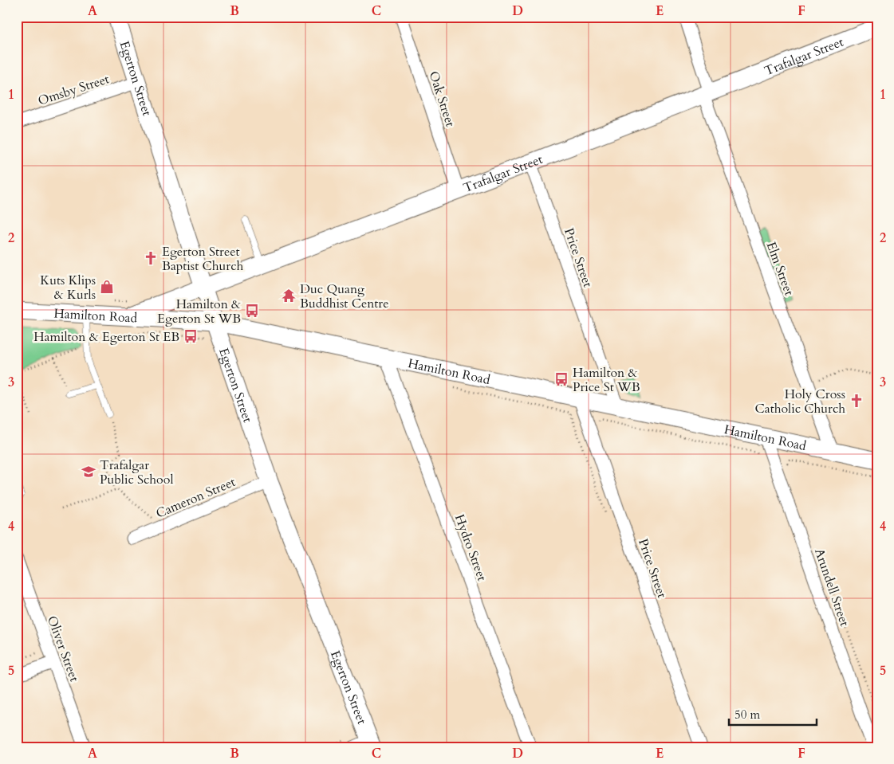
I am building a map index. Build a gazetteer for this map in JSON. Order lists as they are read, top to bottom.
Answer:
{
  "streets": {
    "main road": ["Trafalgar Street", "Egerton Street", "Hamilton Road"],
    "street": [
      "Omsby Street",
      "Oak Street",
      "Price Street",
      "Elm Street",
      "Cameron Street",
      "Hydro Street",
      "Arundell Street",
      "Oliver Street"
    ]
  },
  "crossings": [
    ["Trafalgar Street", "Egerton Street"],
    ["Trafalgar Street", "Oak Street"],
    ["Trafalgar Street", "Price Street"],
    ["Trafalgar Street", "Elm Street"],
    ["Trafalgar Street", "Hamilton Road"],
    ["Egerton Street", "Omsby Street"],
    ["Egerton Street", "Hamilton Road"],
    ["Egerton Street", "Cameron Street"],
    ["Price Street", "Hamilton Road"],
    ["Elm Street", "Hamilton Road"],
    ["Hamilton Road", "Hydro Street"],
    ["Hamilton Road", "Arundell Street"]
  ],
  "places": {
    "church": ["Egerton Street Baptist Church", "Holy Cross Catholic Church"],
    "shop": ["Kuts Klips & Kurls"],
    "temple": ["Duc Quang Buddhist Centre"],
    "bus stop": ["Hamilton & Egerton St WB", "Hamilton & Egerton St EB", "Hamilton & Price St WB"],
    "school or university": ["Trafalgar Public School"]
  },
  "scale_bar": "50 m",
  "grid": {
    "columns": [
      "A",
      "B",
      "C",
      "D",
      "E",
      "F"
    ],
    "rows": [
      "1",
      "2",
      "3",
      "4",
      "5"
    ]
  }
}
